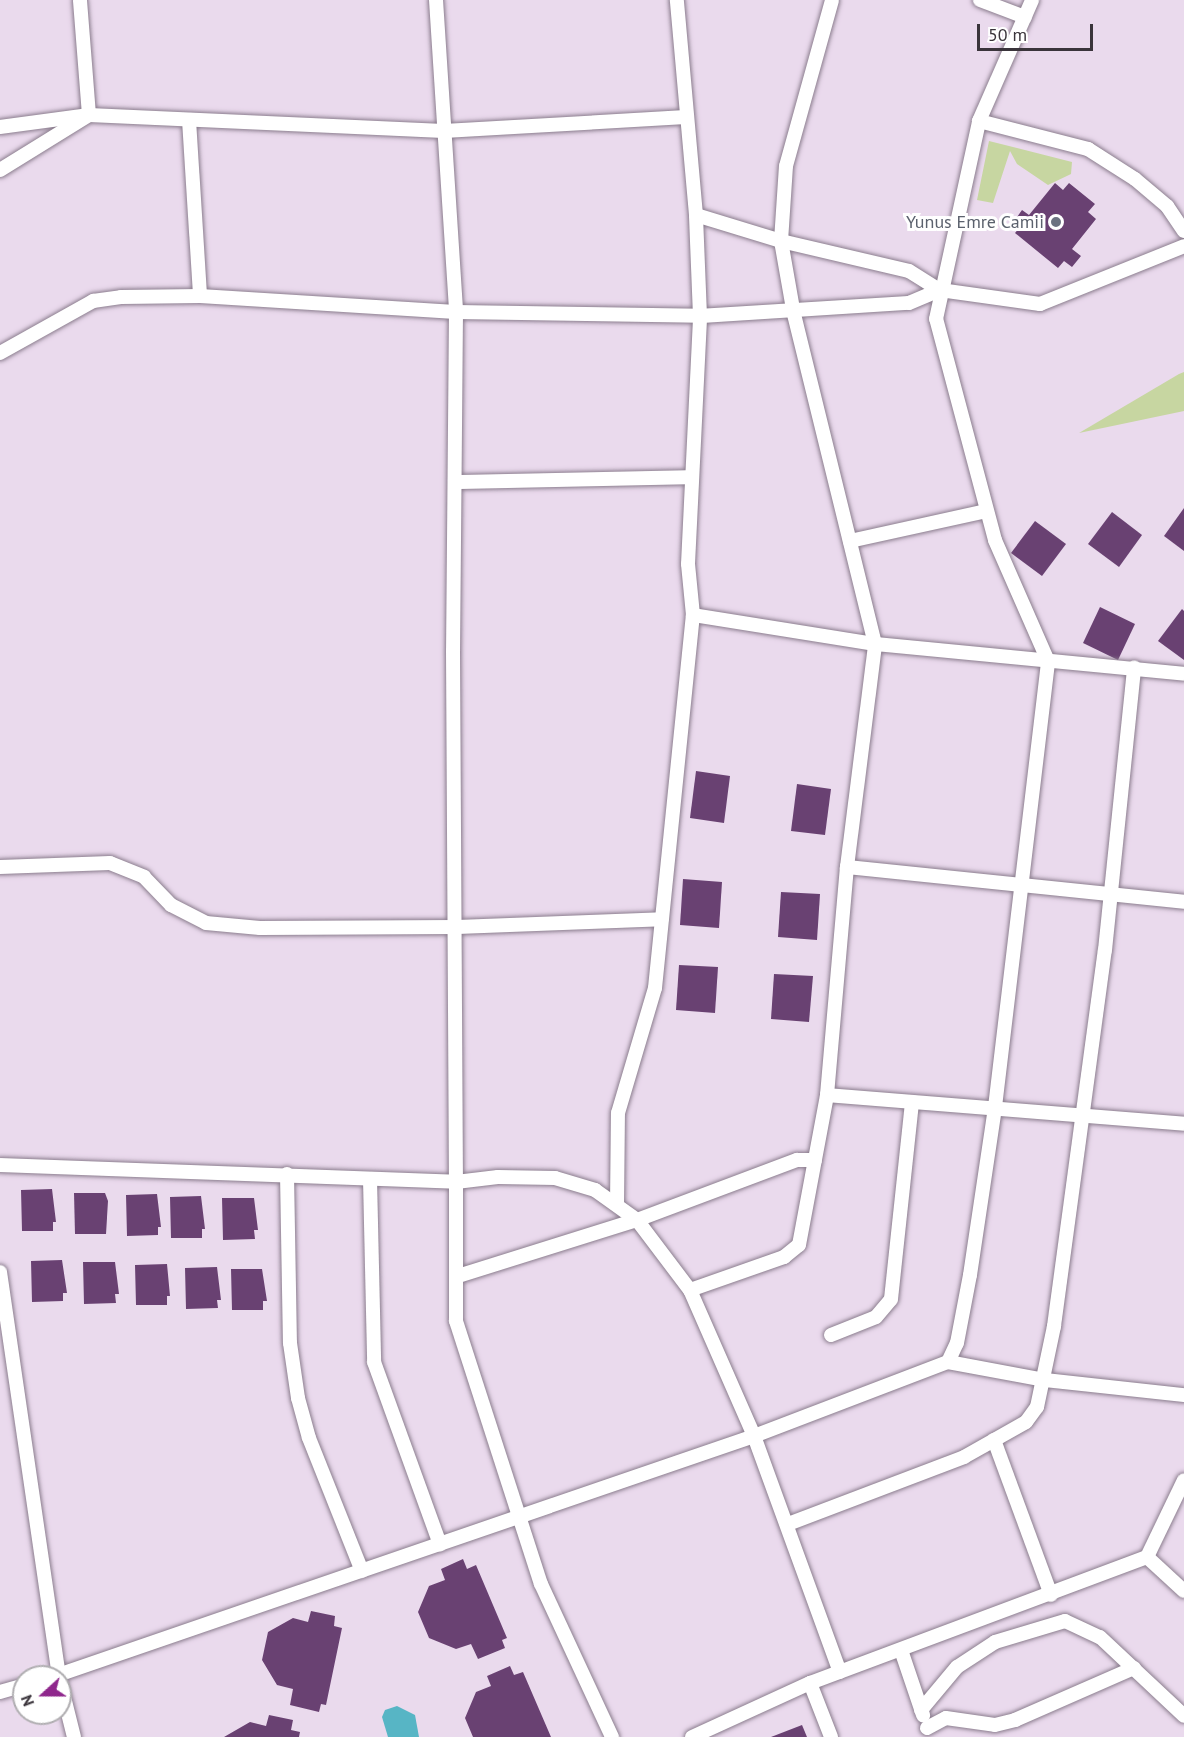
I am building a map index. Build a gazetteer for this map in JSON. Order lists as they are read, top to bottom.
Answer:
{
  "places": ["Yunus Emre Camii"],
  "scale_bar": "50 m",
  "north": "left"
}
